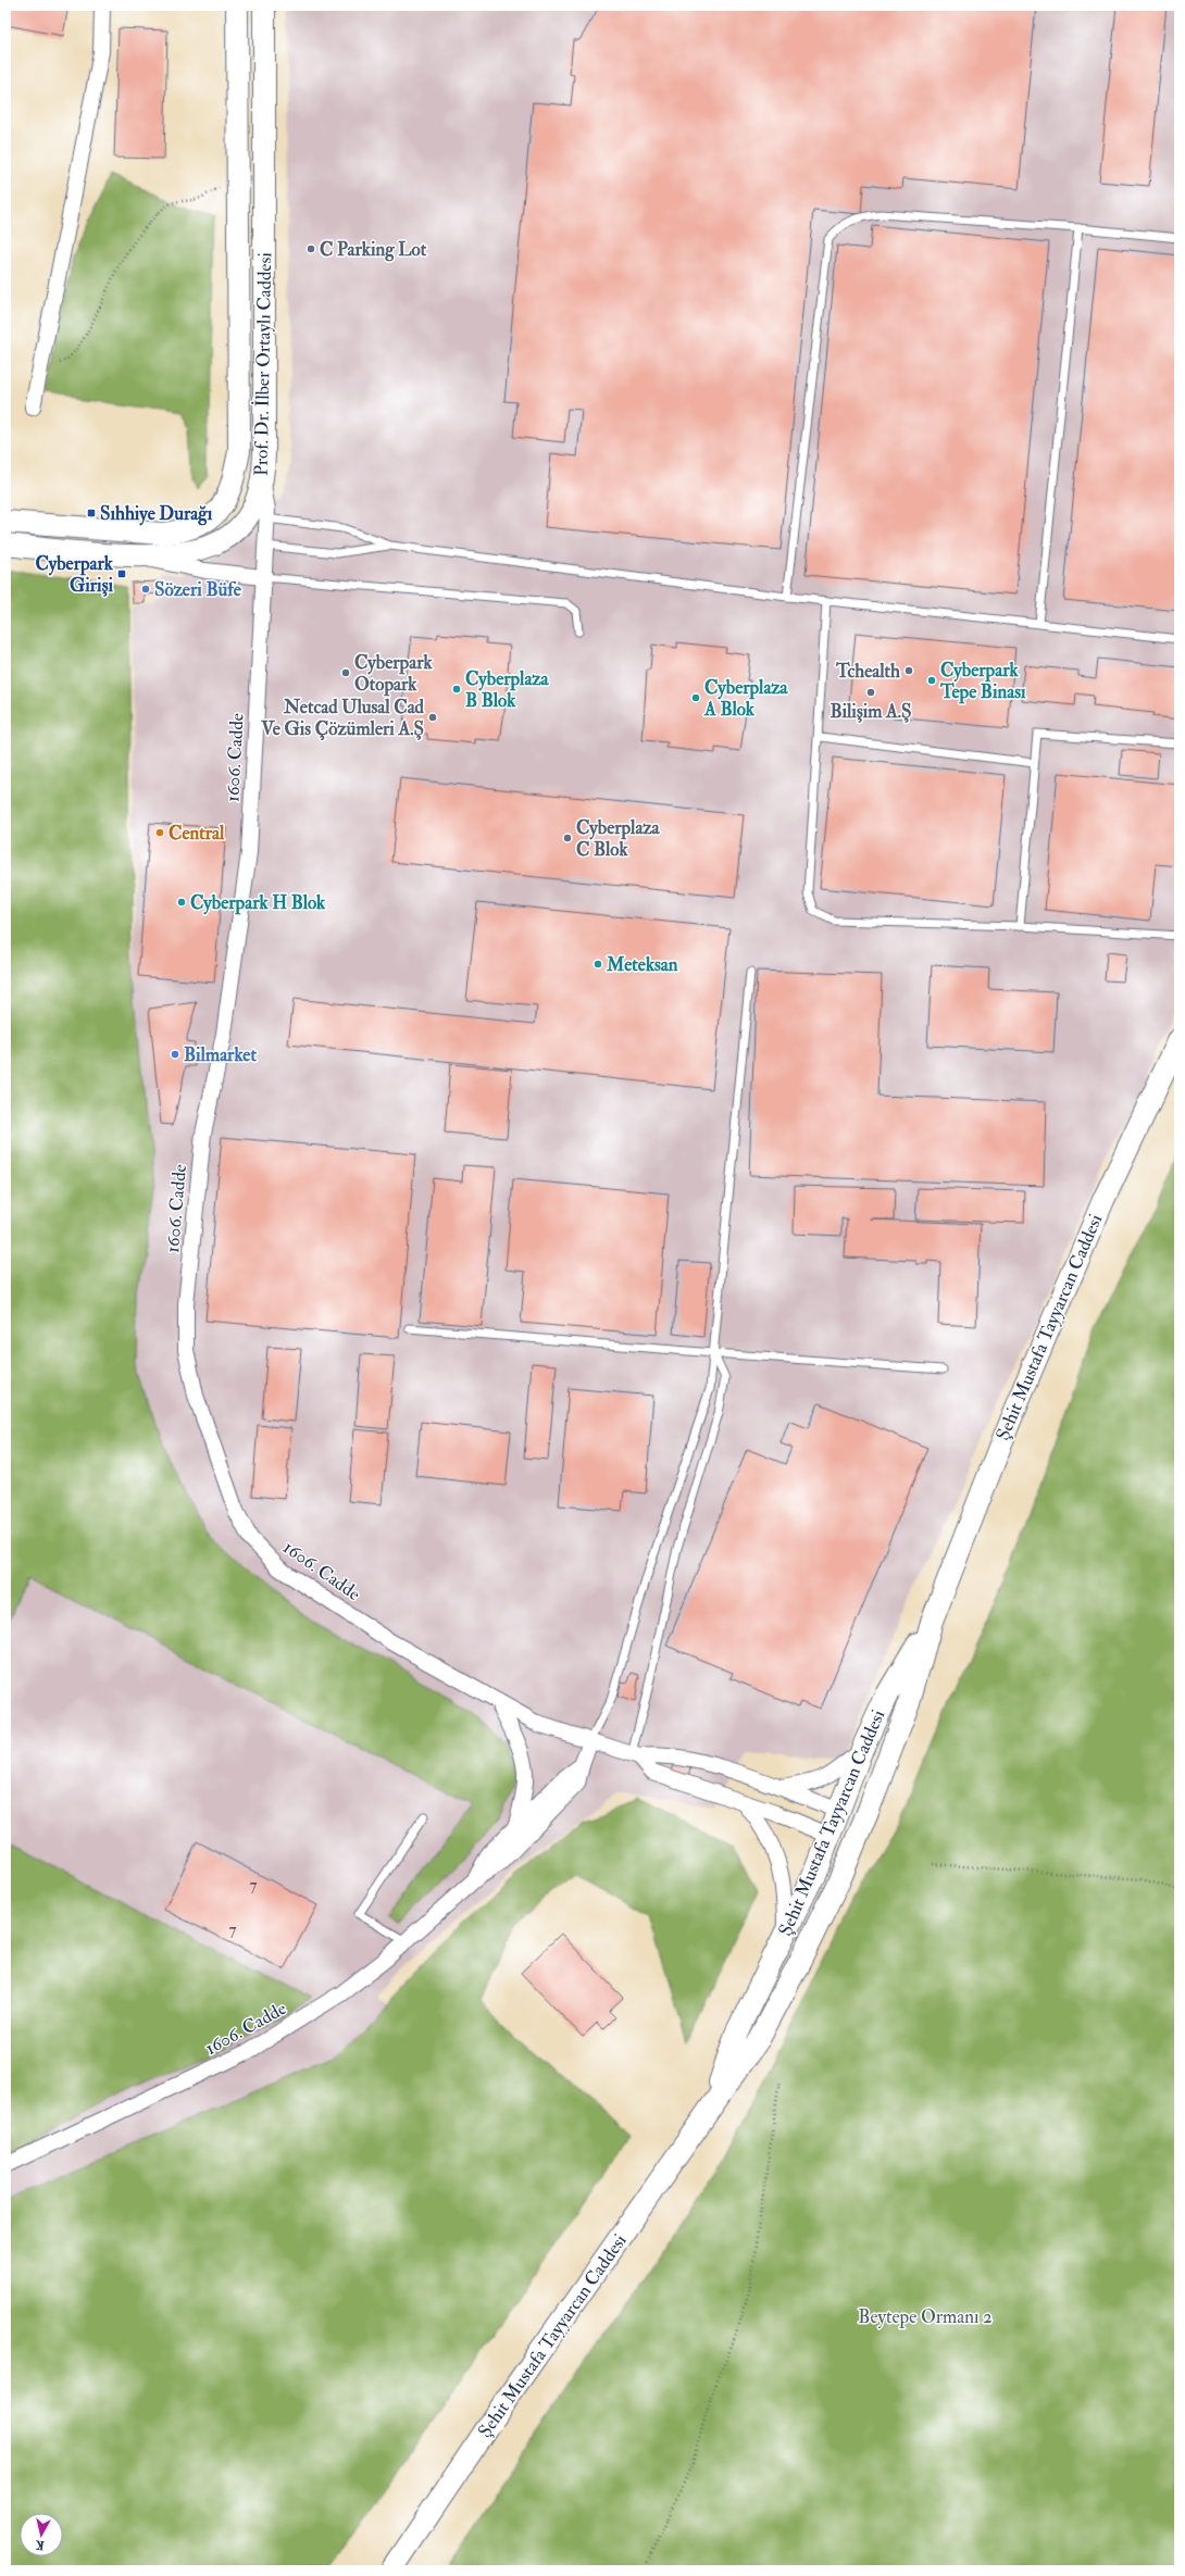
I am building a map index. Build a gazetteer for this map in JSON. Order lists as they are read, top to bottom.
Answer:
{
  "streets": {
    "main road": ["Prof. Dr. İlber Ortaylı Caddesi", "Şehit Mustafa Tayyarcan Caddesi"],
    "street": ["1606. Cadde"]
  },
  "crossings": [
    ["Prof. Dr. İlber Ortaylı Caddesi", "1606. Cadde"]
  ],
  "parks": ["Beytepe Ormanı 2"],
  "places": {
    "other": [
      "C Parking Lot",
      "Sözeri Büfe",
      "Tchealth",
      "Cyberpark Otopark",
      "Cyberpark Tepe Binası",
      "Cyberplaza B Blok",
      "Bilişim A.Ş",
      "Cyberplaza A Blok",
      "Netcad Ulusal Cad Ve Gis Çözümleri A.Ş",
      "Central",
      "Cyberplaza C Blok",
      "Cyberpark H Blok",
      "Meteksan",
      "Bilmarket"
    ],
    "transit": ["Sıhhiye Durağı", "Cyberpark Girişi"]
  },
  "house_numbers": ["7", "7"],
  "north": "bottom"
}
